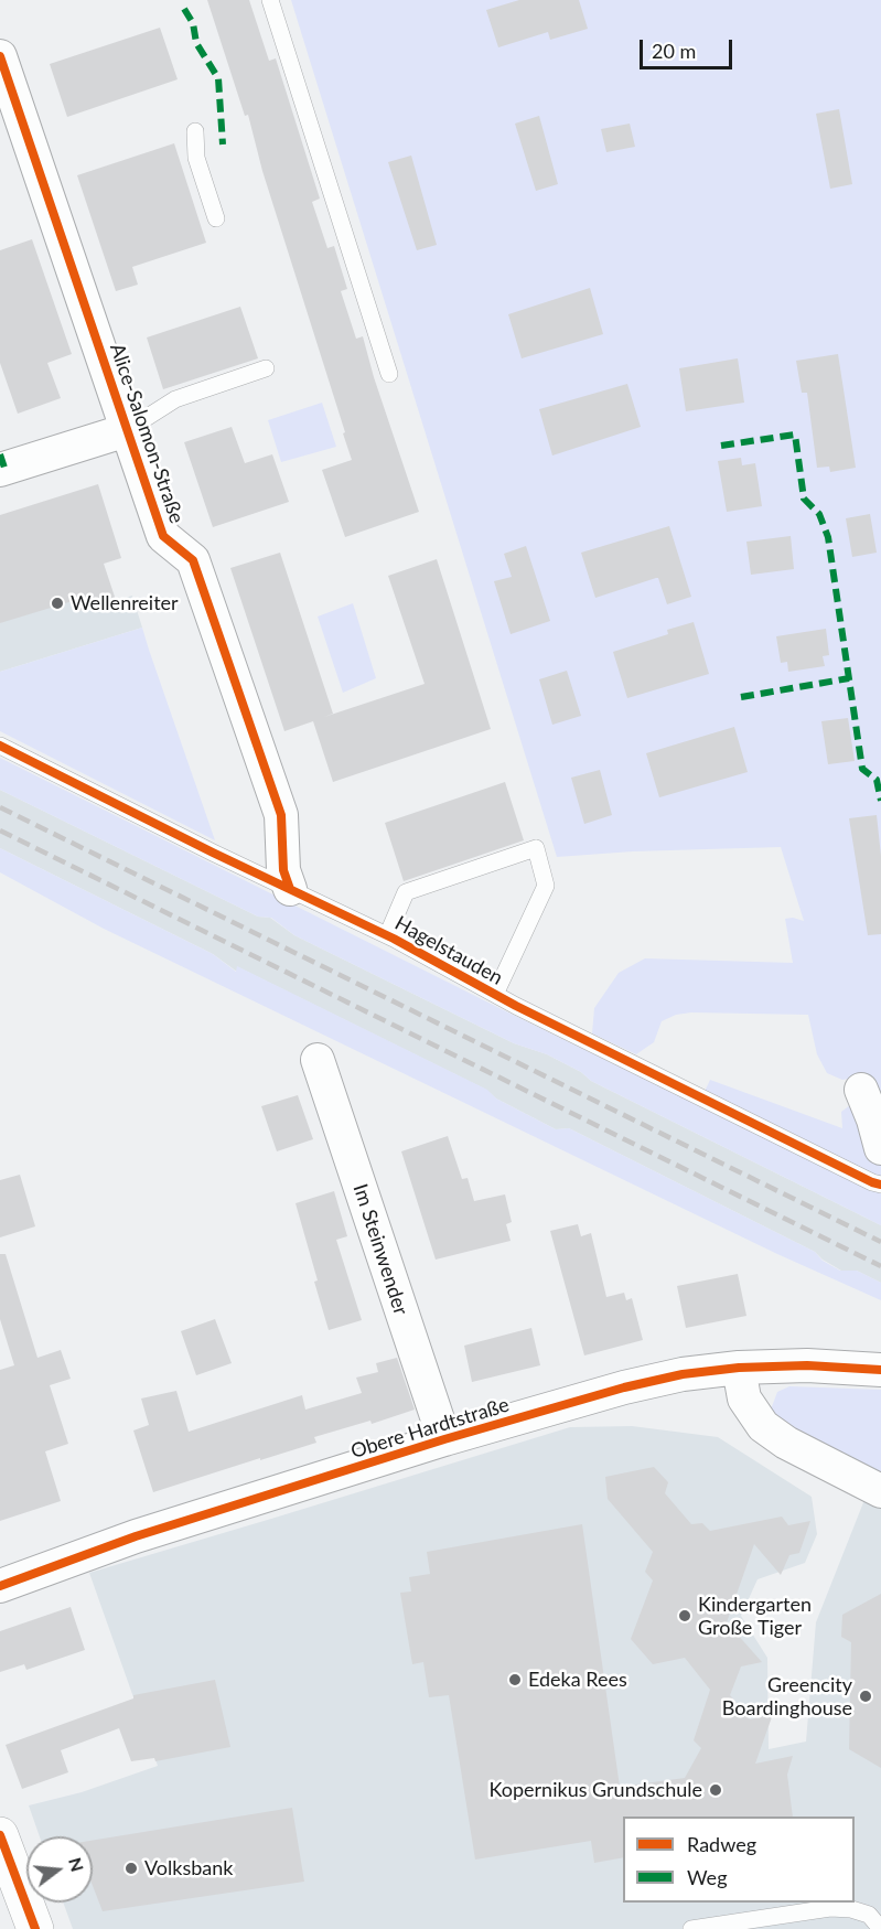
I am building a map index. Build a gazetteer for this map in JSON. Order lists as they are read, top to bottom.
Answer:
{
  "streets": {
    "street": ["Alice-Salomon-Straße", "Im Steinwender", "Obere Hardtstraße"],
    "lane": ["Hagelstauden"]
  },
  "crossings": [
    ["Alice-Salomon-Straße", "Hagelstauden"],
    ["Im Steinwender", "Obere Hardtstraße"]
  ],
  "places": [
    "Wellenreiter",
    "Kindergarten Große Tiger",
    "Edeka Rees",
    "Greencity Boardinghouse",
    "Kopernikus Grundschule",
    "Volksbank"
  ],
  "legend": ["Radweg", "Weg"],
  "scale_bar": "20 m",
  "north": "right"
}
